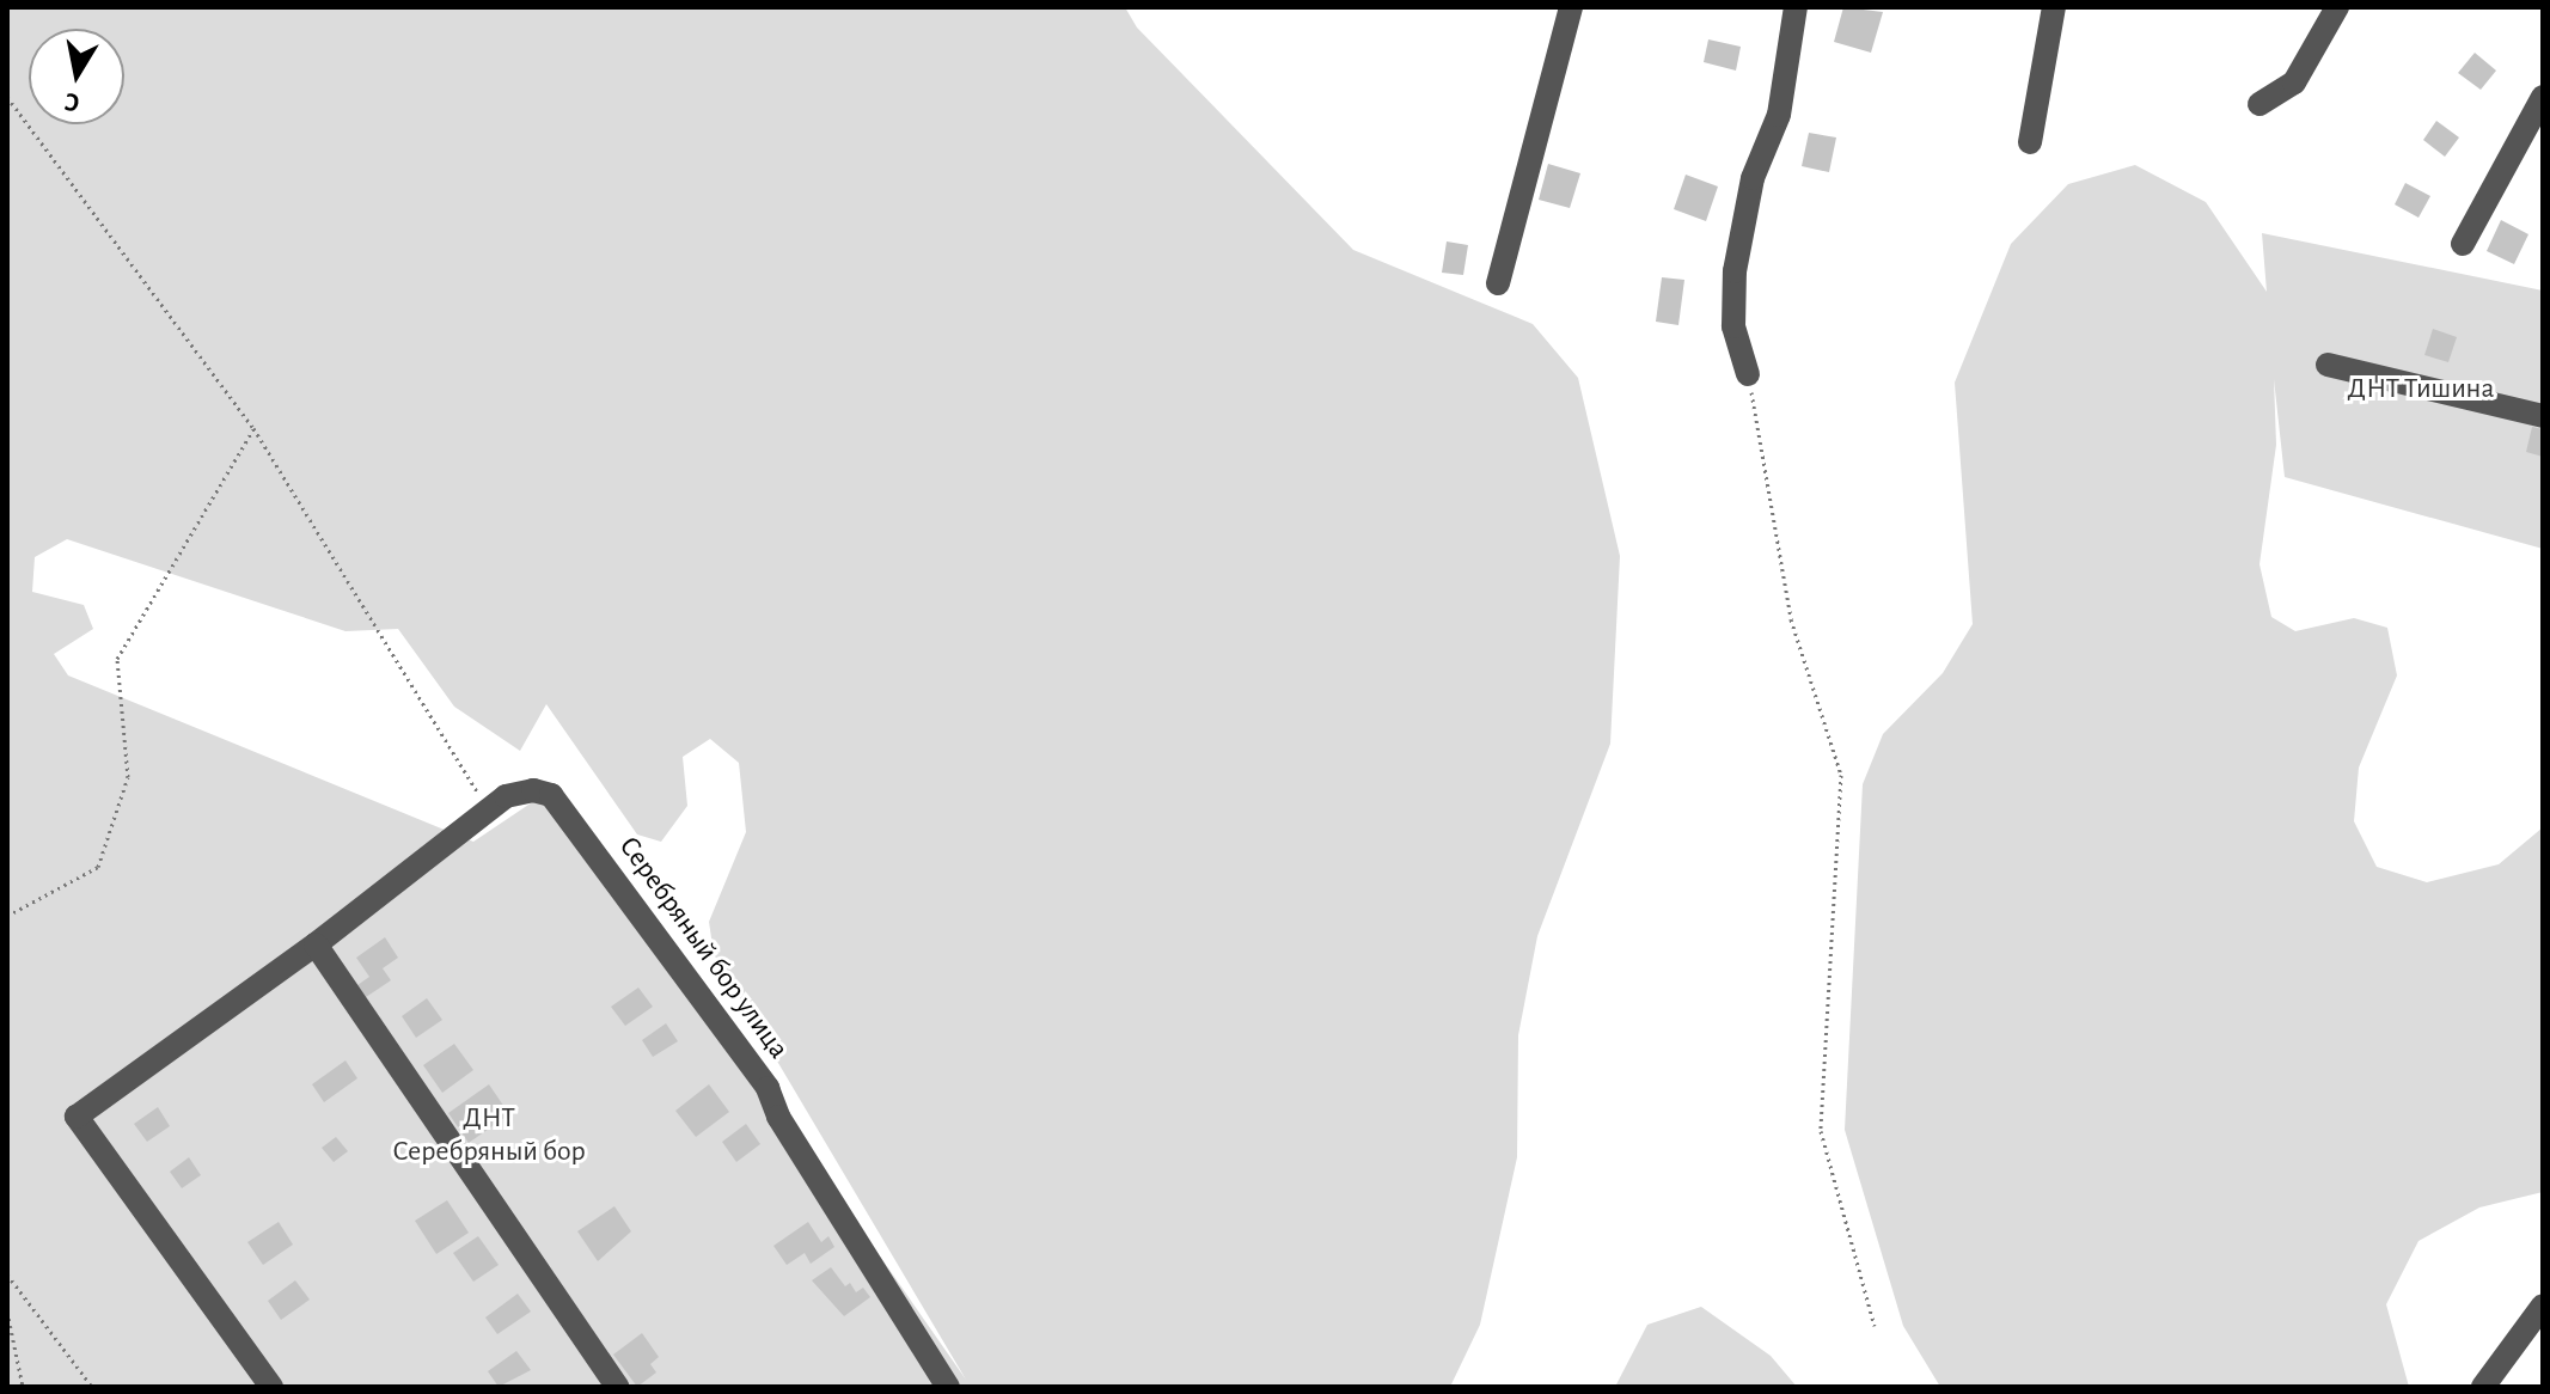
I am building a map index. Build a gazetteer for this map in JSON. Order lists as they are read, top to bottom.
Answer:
{
  "streets": {
    "street": ["Серебряный бор улица"]
  },
  "parks": ["ДНТ Тишина", "ДНТ Серебряный бор"],
  "north": "bottom"
}
